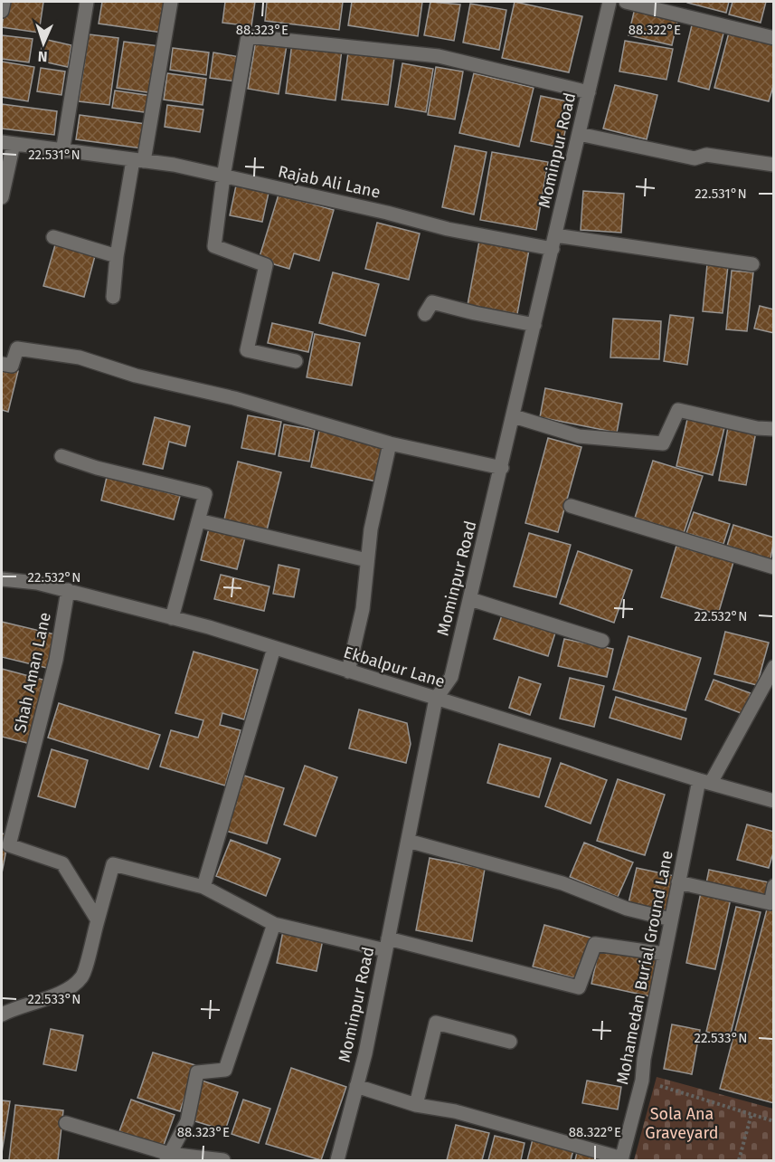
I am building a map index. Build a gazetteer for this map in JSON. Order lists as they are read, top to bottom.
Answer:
{
  "streets": {
    "street": [
      "Mominpur Road",
      "Rajab Ali Lane",
      "Ekbalpur Lane",
      "Shah Aman Lane",
      "Mohamedan Burial Ground Lane"
    ]
  },
  "crossings": [
    ["Mominpur Road", "Rajab Ali Lane"],
    ["Mominpur Road", "Ekbalpur Lane"],
    ["Ekbalpur Lane", "Shah Aman Lane"],
    ["Ekbalpur Lane", "Mohamedan Burial Ground Lane"]
  ],
  "parks": ["Sola Ana Graveyard"],
  "north": "bottom",
  "coordinates": [
    "88.323°E",
    "88.322°E",
    "22.531°N",
    "22.532°N",
    "22.533°N"
  ]
}
